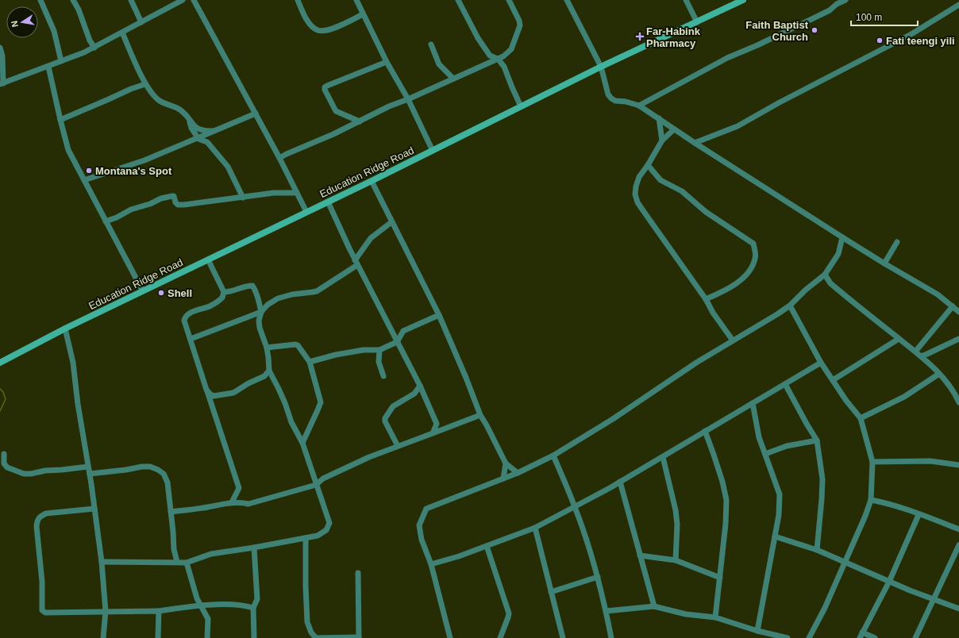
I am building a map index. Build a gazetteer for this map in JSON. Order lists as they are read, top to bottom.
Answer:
{
  "streets": {
    "main road": ["Education Ridge Road"]
  },
  "places": {
    "other": [
      "Faith Baptist Church",
      "Fati teengi yili",
      "Montana's Spot",
      "Shell"
    ],
    "health": ["Far-Habink Pharmacy"]
  },
  "scale_bar": "100 m",
  "north": "left"
}
